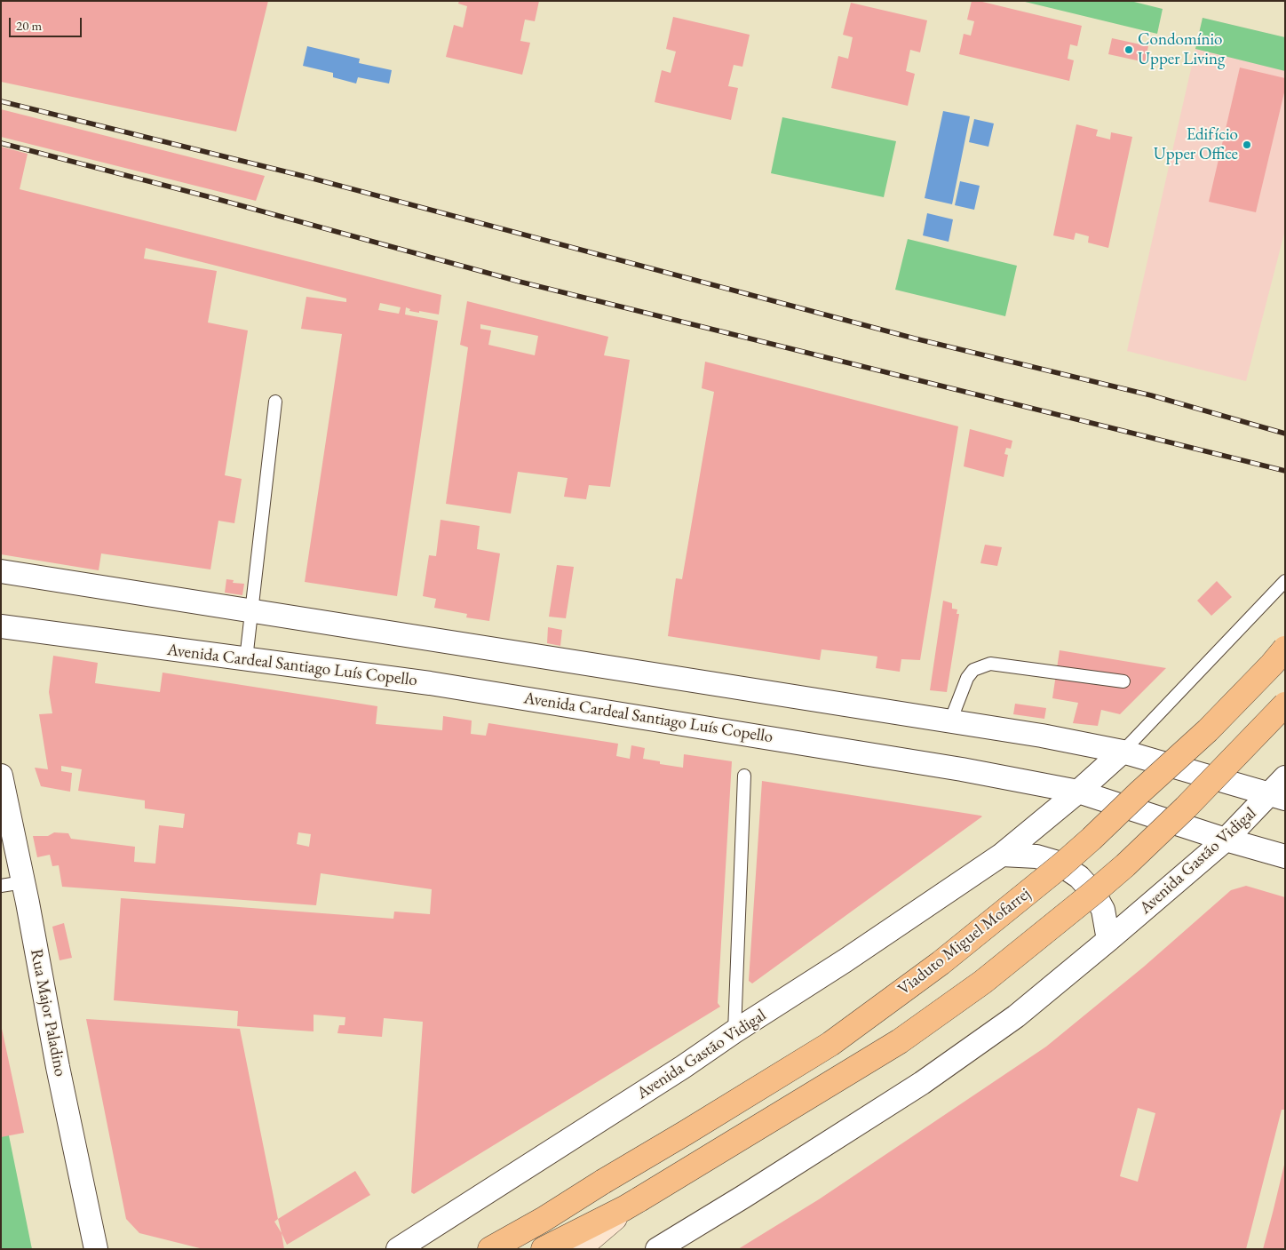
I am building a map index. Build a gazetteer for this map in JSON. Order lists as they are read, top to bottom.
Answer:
{
  "streets": {
    "highway": ["Viaduto Miguel Mofarrej"],
    "street": ["Avenida Cardeal Santiago Luís Copello", "Avenida Gastão Vidigal", "Rua Major Paladino"]
  },
  "crossings": [
    ["Avenida Cardeal Santiago Luís Copello", "Avenida Gastão Vidigal"]
  ],
  "places": ["Condomínio Upper Living", "Edifício Upper Office"],
  "scale_bar": "20 m"
}
